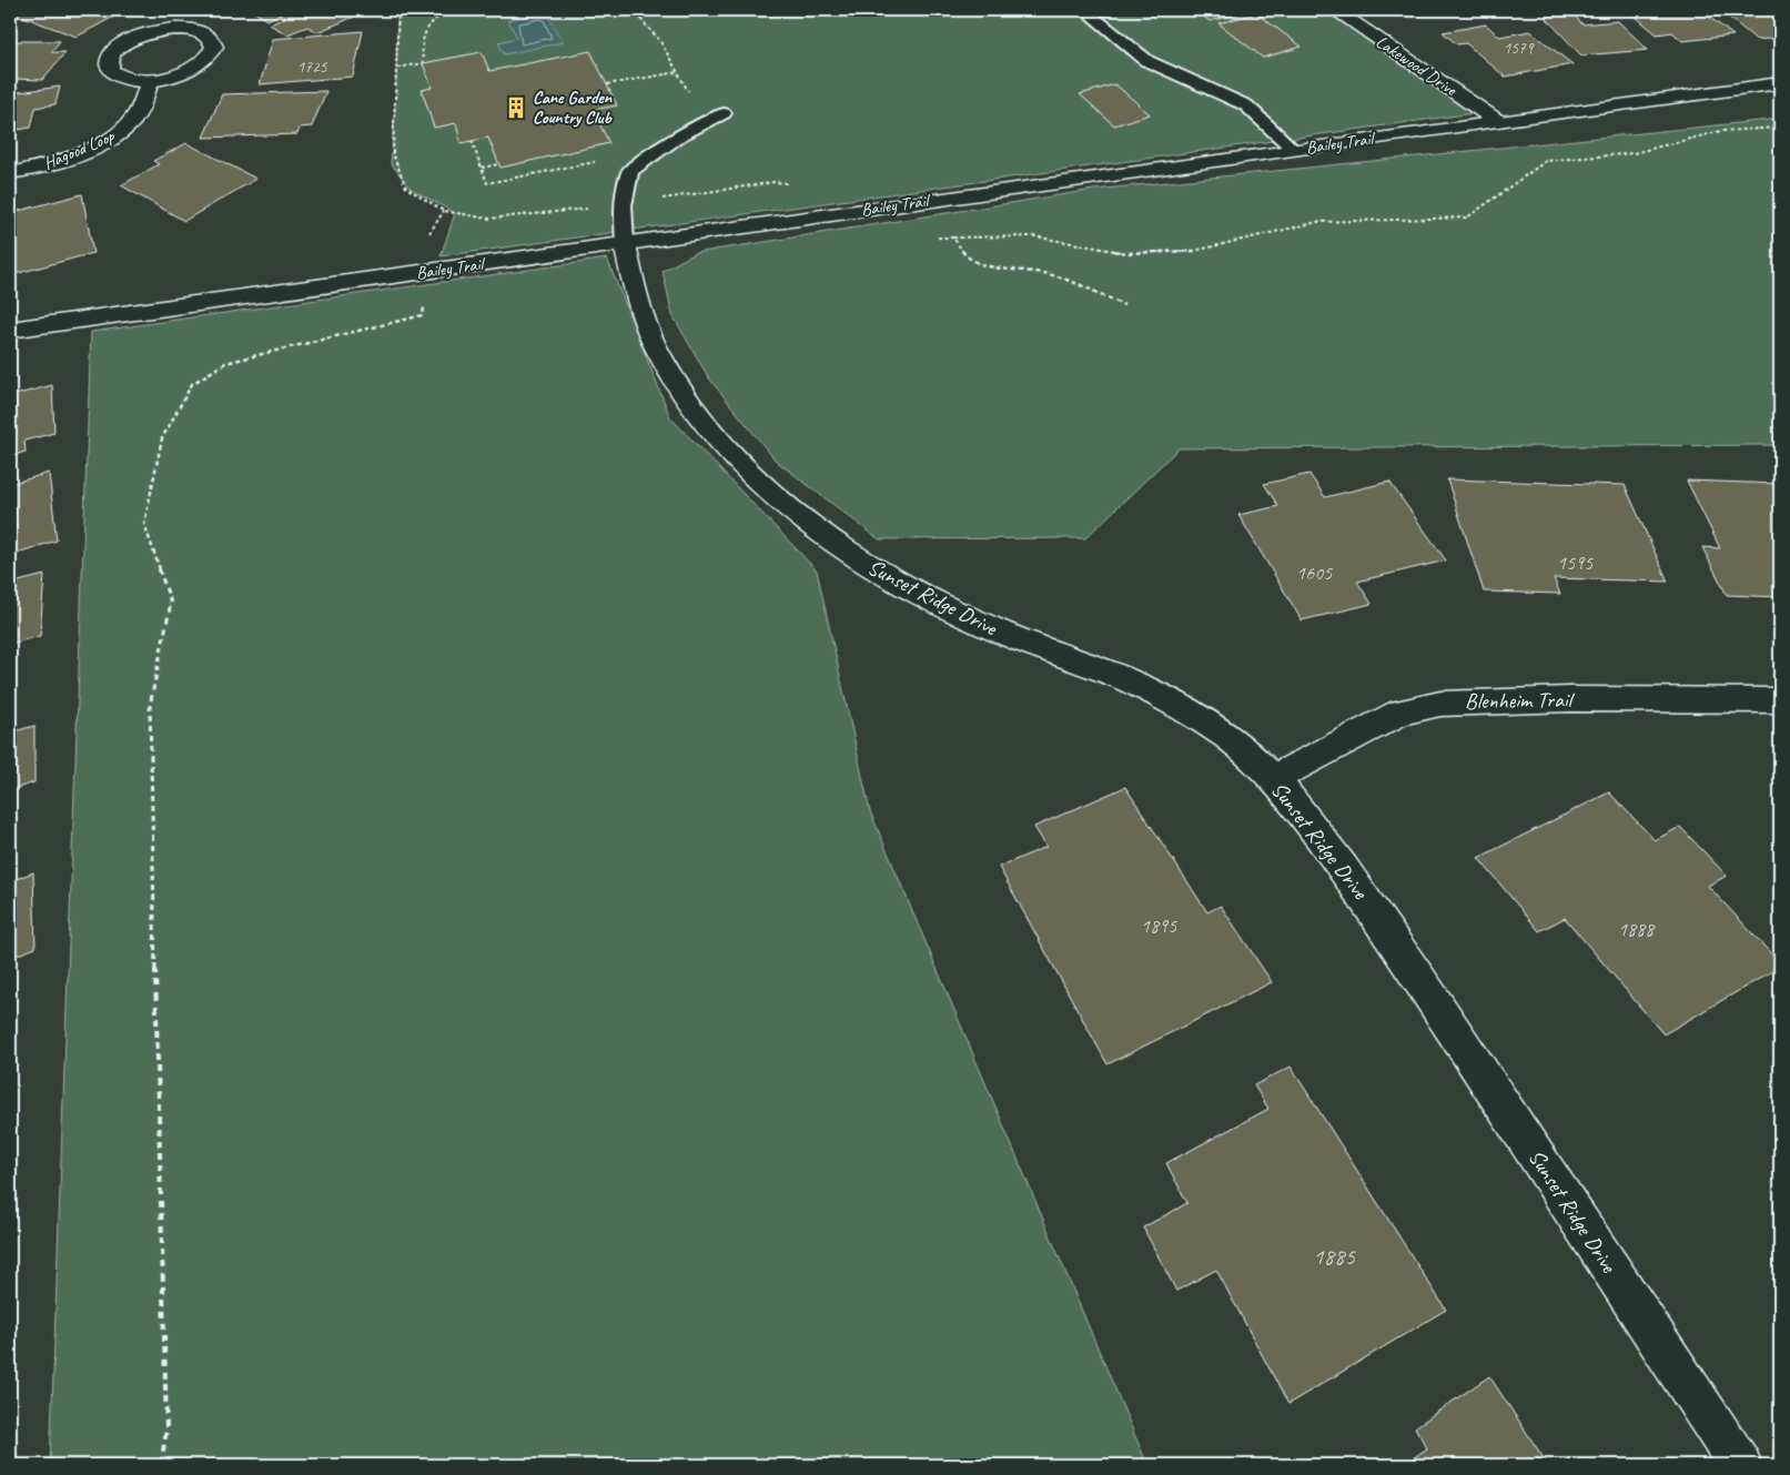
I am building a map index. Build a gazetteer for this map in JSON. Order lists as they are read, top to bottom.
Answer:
{
  "streets": {
    "street": [
      "Lakewood Drive",
      "Bailey Trail",
      "Hagood Loop",
      "Sunset Ridge Drive",
      "Blenheim Trail"
    ]
  },
  "crossings": [
    ["Lakewood Drive", "Bailey Trail"],
    ["Bailey Trail", "Sunset Ridge Drive"],
    ["Sunset Ridge Drive", "Blenheim Trail"]
  ],
  "places": {
    "building": ["Cane Garden Country Club"]
  },
  "house_numbers": [
    "1579",
    "1725",
    "1595",
    "1605",
    "1895",
    "1888",
    "1885"
  ]
}
